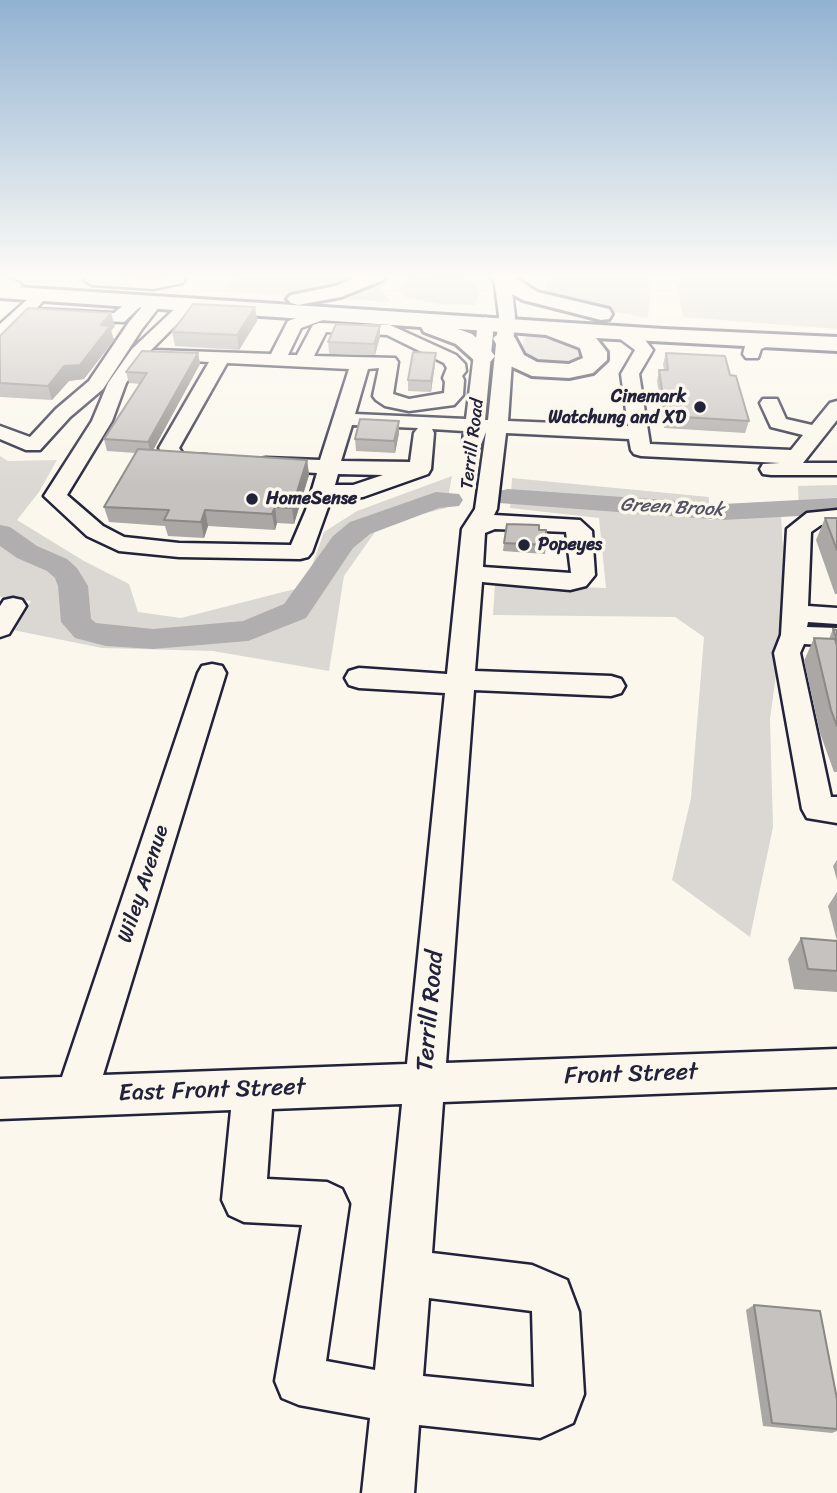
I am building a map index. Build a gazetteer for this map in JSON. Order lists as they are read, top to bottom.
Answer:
{
  "streets": {
    "street": [
      "Terrill Road",
      "Wiley Avenue",
      "Front Street",
      "East Front Street"
    ]
  },
  "crossings": [
    ["Terrill Road", "Front Street"],
    ["Terrill Road", "East Front Street"],
    ["Wiley Avenue", "East Front Street"],
    ["Front Street", "East Front Street"]
  ],
  "water": ["Green Brook"],
  "places": ["Cinemark Watchung and XD", "HomeSense", "Popeyes"]
}
